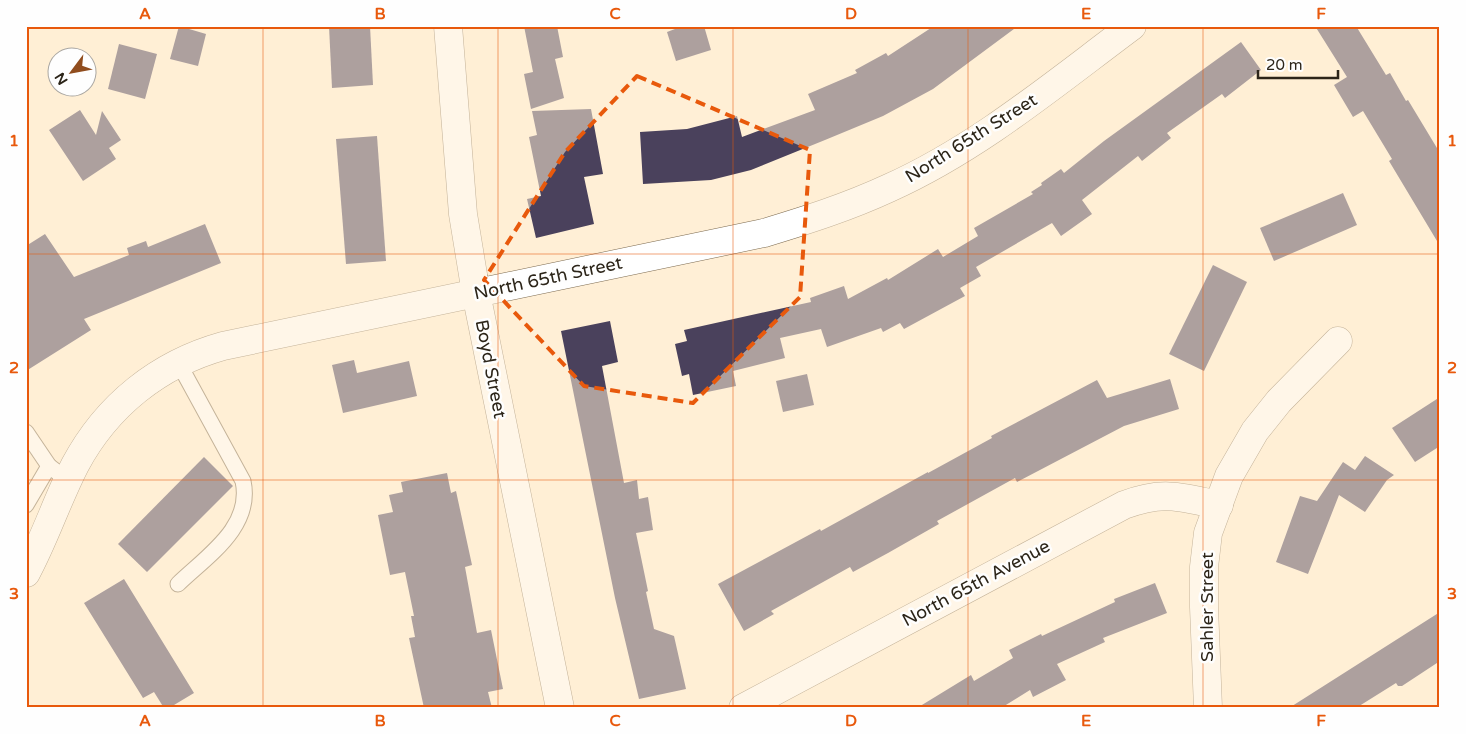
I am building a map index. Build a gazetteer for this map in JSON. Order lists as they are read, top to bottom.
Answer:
{
  "streets": {
    "street": [
      "North 65th Street",
      "Boyd Street",
      "North 65th Avenue",
      "Sahler Street"
    ]
  },
  "crossings": [
    ["North 65th Street", "Boyd Street"],
    ["North 65th Avenue", "Sahler Street"]
  ],
  "scale_bar": "20 m",
  "north": "bottom left",
  "grid": {
    "columns": [
      "A",
      "B",
      "C",
      "D",
      "E",
      "F"
    ],
    "rows": ["1", "2", "3"]
  }
}
